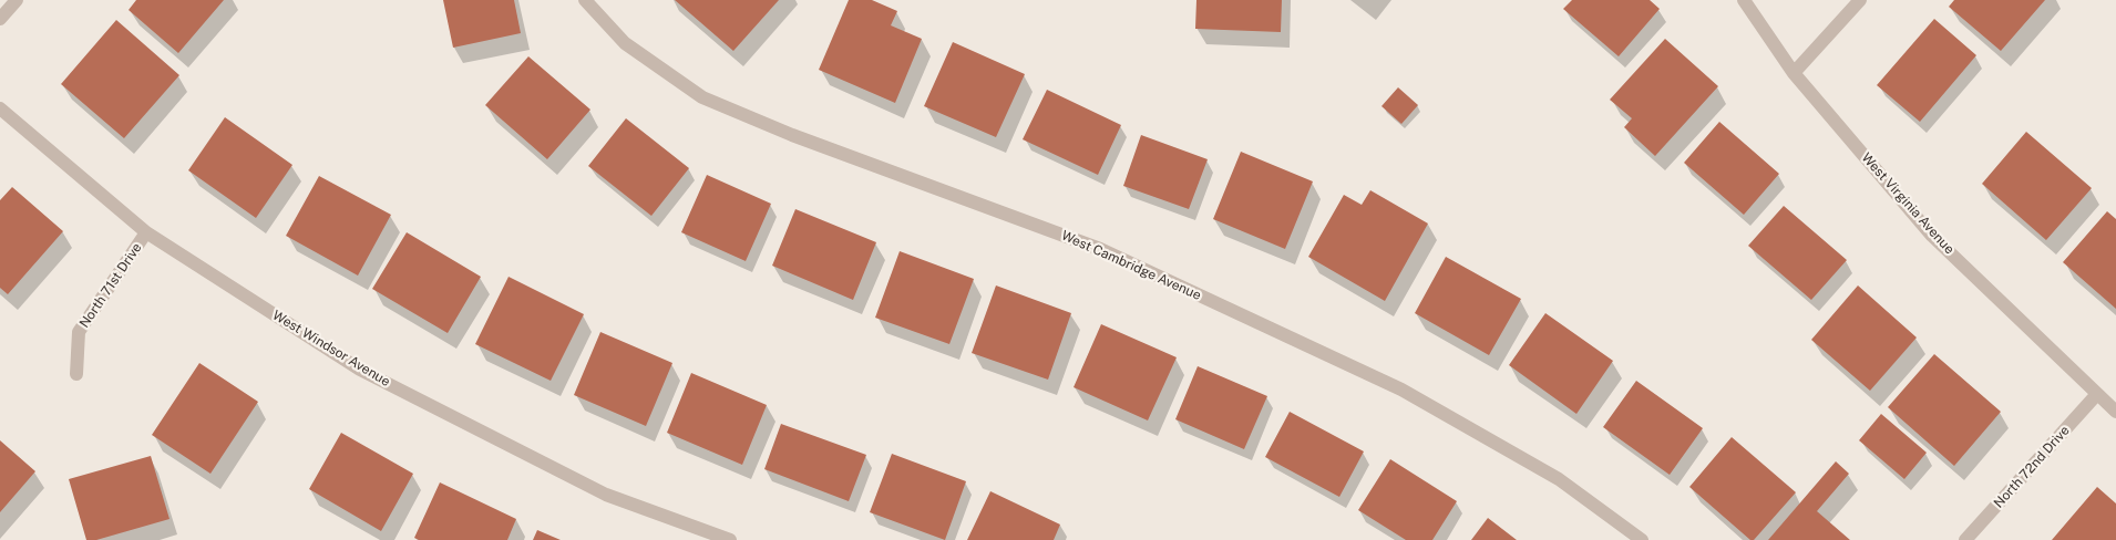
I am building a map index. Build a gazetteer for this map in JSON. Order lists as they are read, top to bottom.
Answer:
{
  "streets": {
    "street": [
      "West Virginia Avenue",
      "West Cambridge Avenue",
      "North 71st Drive",
      "West Windsor Avenue",
      "North 72nd Drive"
    ]
  },
  "crossings": [
    ["West Virginia Avenue", "North 72nd Drive"],
    ["North 71st Drive", "West Windsor Avenue"]
  ]
}
